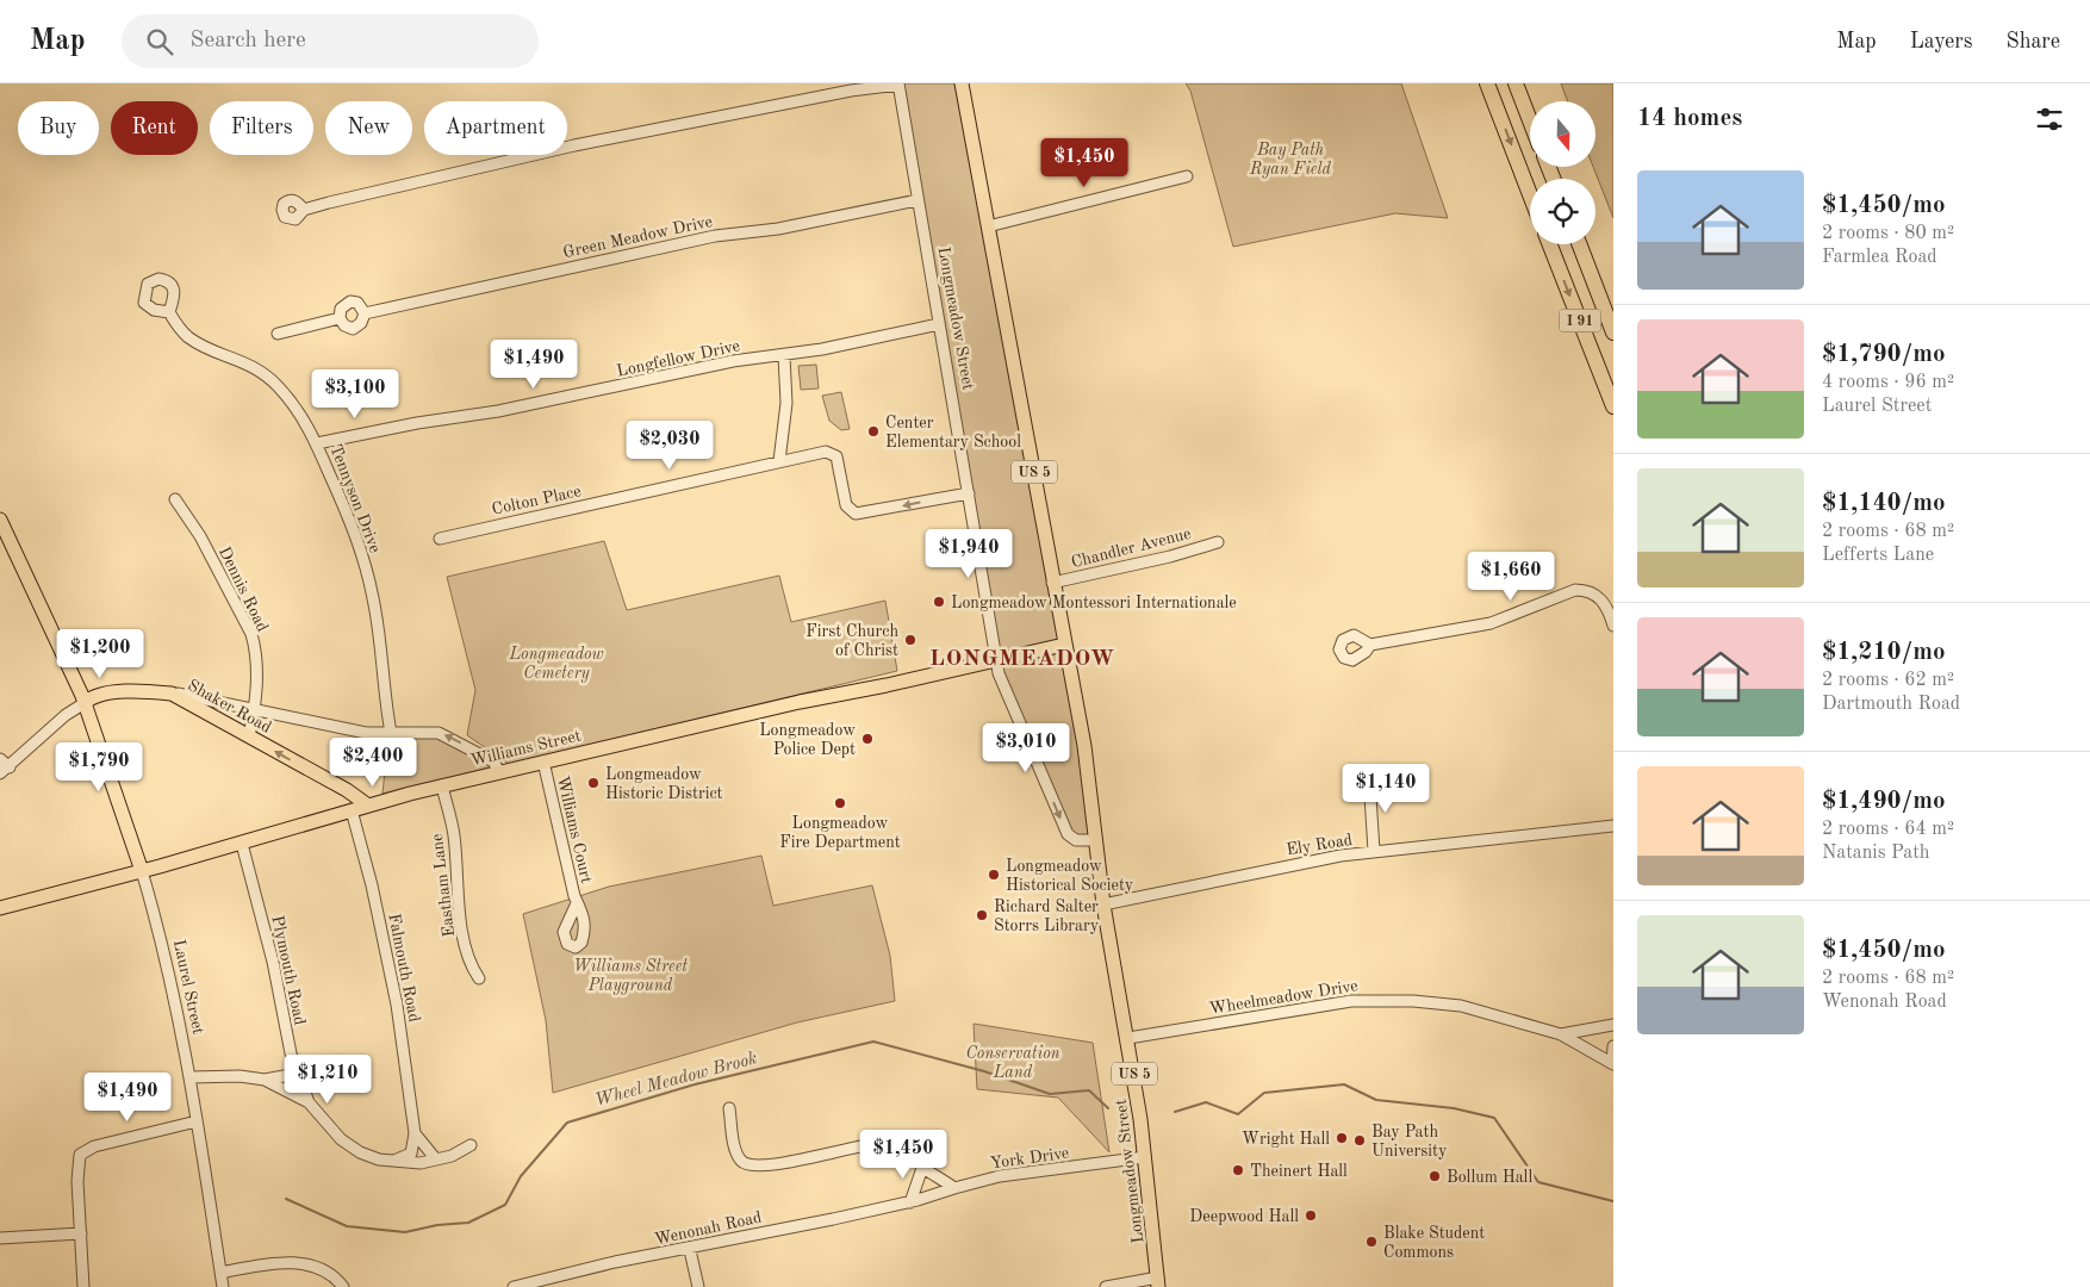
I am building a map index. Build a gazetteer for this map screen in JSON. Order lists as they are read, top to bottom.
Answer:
{
  "streets": {
    "highway": ["I 91"],
    "main road": [
      "Longmeadow Street",
      "US 5",
      "Shaker Road",
      "Williams Street",
      "Laurel Street"
    ],
    "street": [
      "Green Meadow Drive",
      "Longfellow Drive",
      "Tennyson Drive",
      "Colton Place",
      "Chandler Avenue",
      "Dennis Road",
      "Williams Court",
      "Ely Road",
      "Eastham Lane",
      "Falmouth Road",
      "Plymouth Road",
      "Wheelmeadow Drive",
      "York Drive",
      "Wenonah Road"
    ]
  },
  "crossings": [
    ["Green Meadow Drive", "Longmeadow Street"],
    ["Longmeadow Street", "Longfellow Drive"],
    ["Longmeadow Street", "Colton Place"],
    ["Longmeadow Street", "Chandler Avenue"],
    ["Longmeadow Street", "Williams Street"],
    ["Longmeadow Street", "Ely Road"],
    ["Longmeadow Street", "Wheelmeadow Drive"],
    ["Longmeadow Street", "York Drive"],
    ["Longfellow Drive", "Tennyson Drive"],
    ["Dennis Road", "Shaker Road"],
    ["Shaker Road", "Williams Street"],
    ["Shaker Road", "Laurel Street"],
    ["Williams Street", "Williams Court"],
    ["Williams Street", "Eastham Lane"],
    ["Williams Street", "Falmouth Road"],
    ["Williams Street", "Plymouth Road"],
    ["Williams Street", "Laurel Street"],
    ["York Drive", "Wenonah Road"]
  ],
  "one_way": ["Shaker Road"],
  "districts": ["LONGMEADOW"],
  "water": ["Wheel Meadow Brook"],
  "parks": [
    "Bay Path Ryan Field",
    "Longmeadow Cemetery",
    "Williams Street Playground",
    "Conservation Land"
  ],
  "places": [
    "Center Elementary School",
    "Longmeadow Montessori Internationale",
    "First Church of Christ",
    "Longmeadow Police Dept",
    "Longmeadow Historic District",
    "Longmeadow Fire Department",
    "Longmeadow Historical Society",
    "Richard Salter Storrs Library",
    "Wright Hall",
    "Bay Path University",
    "Theinert Hall",
    "Bollum Hall",
    "Deepwood Hall",
    "Blake Student Commons"
  ],
  "north": "bottom",
  "page": {
    "header": "Map",
    "search": "Search here",
    "nav": ["Map", "Layers", "Share"],
    "heading": "14 homes",
    "chip": [
      "Buy",
      "Rent",
      "Filters",
      "New",
      "Apartment"
    ],
    "price": [
      "$1,450",
      "$1,490",
      "$3,100",
      "$2,030",
      "$1,940",
      "$1,660",
      "$1,200",
      "$3,010",
      "$2,400",
      "$1,790",
      "$1,140",
      "$1,210",
      "$1,490",
      "$1,450"
    ],
    "list": [
      {
        "name": "$1,450/mo",
        "note": "2 rooms · 80 m² · Farmlea Road"
      },
      {
        "name": "$1,790/mo",
        "note": "4 rooms · 96 m² · Laurel Street"
      },
      {
        "name": "$1,140/mo",
        "note": "2 rooms · 68 m² · Lefferts Lane"
      },
      {
        "name": "$1,210/mo",
        "note": "2 rooms · 62 m² · Dartmouth Road"
      },
      {
        "name": "$1,490/mo",
        "note": "2 rooms · 64 m² · Natanis Path"
      },
      {
        "name": "$1,450/mo",
        "note": "2 rooms · 68 m² · Wenonah Road"
      }
    ]
  }
}
